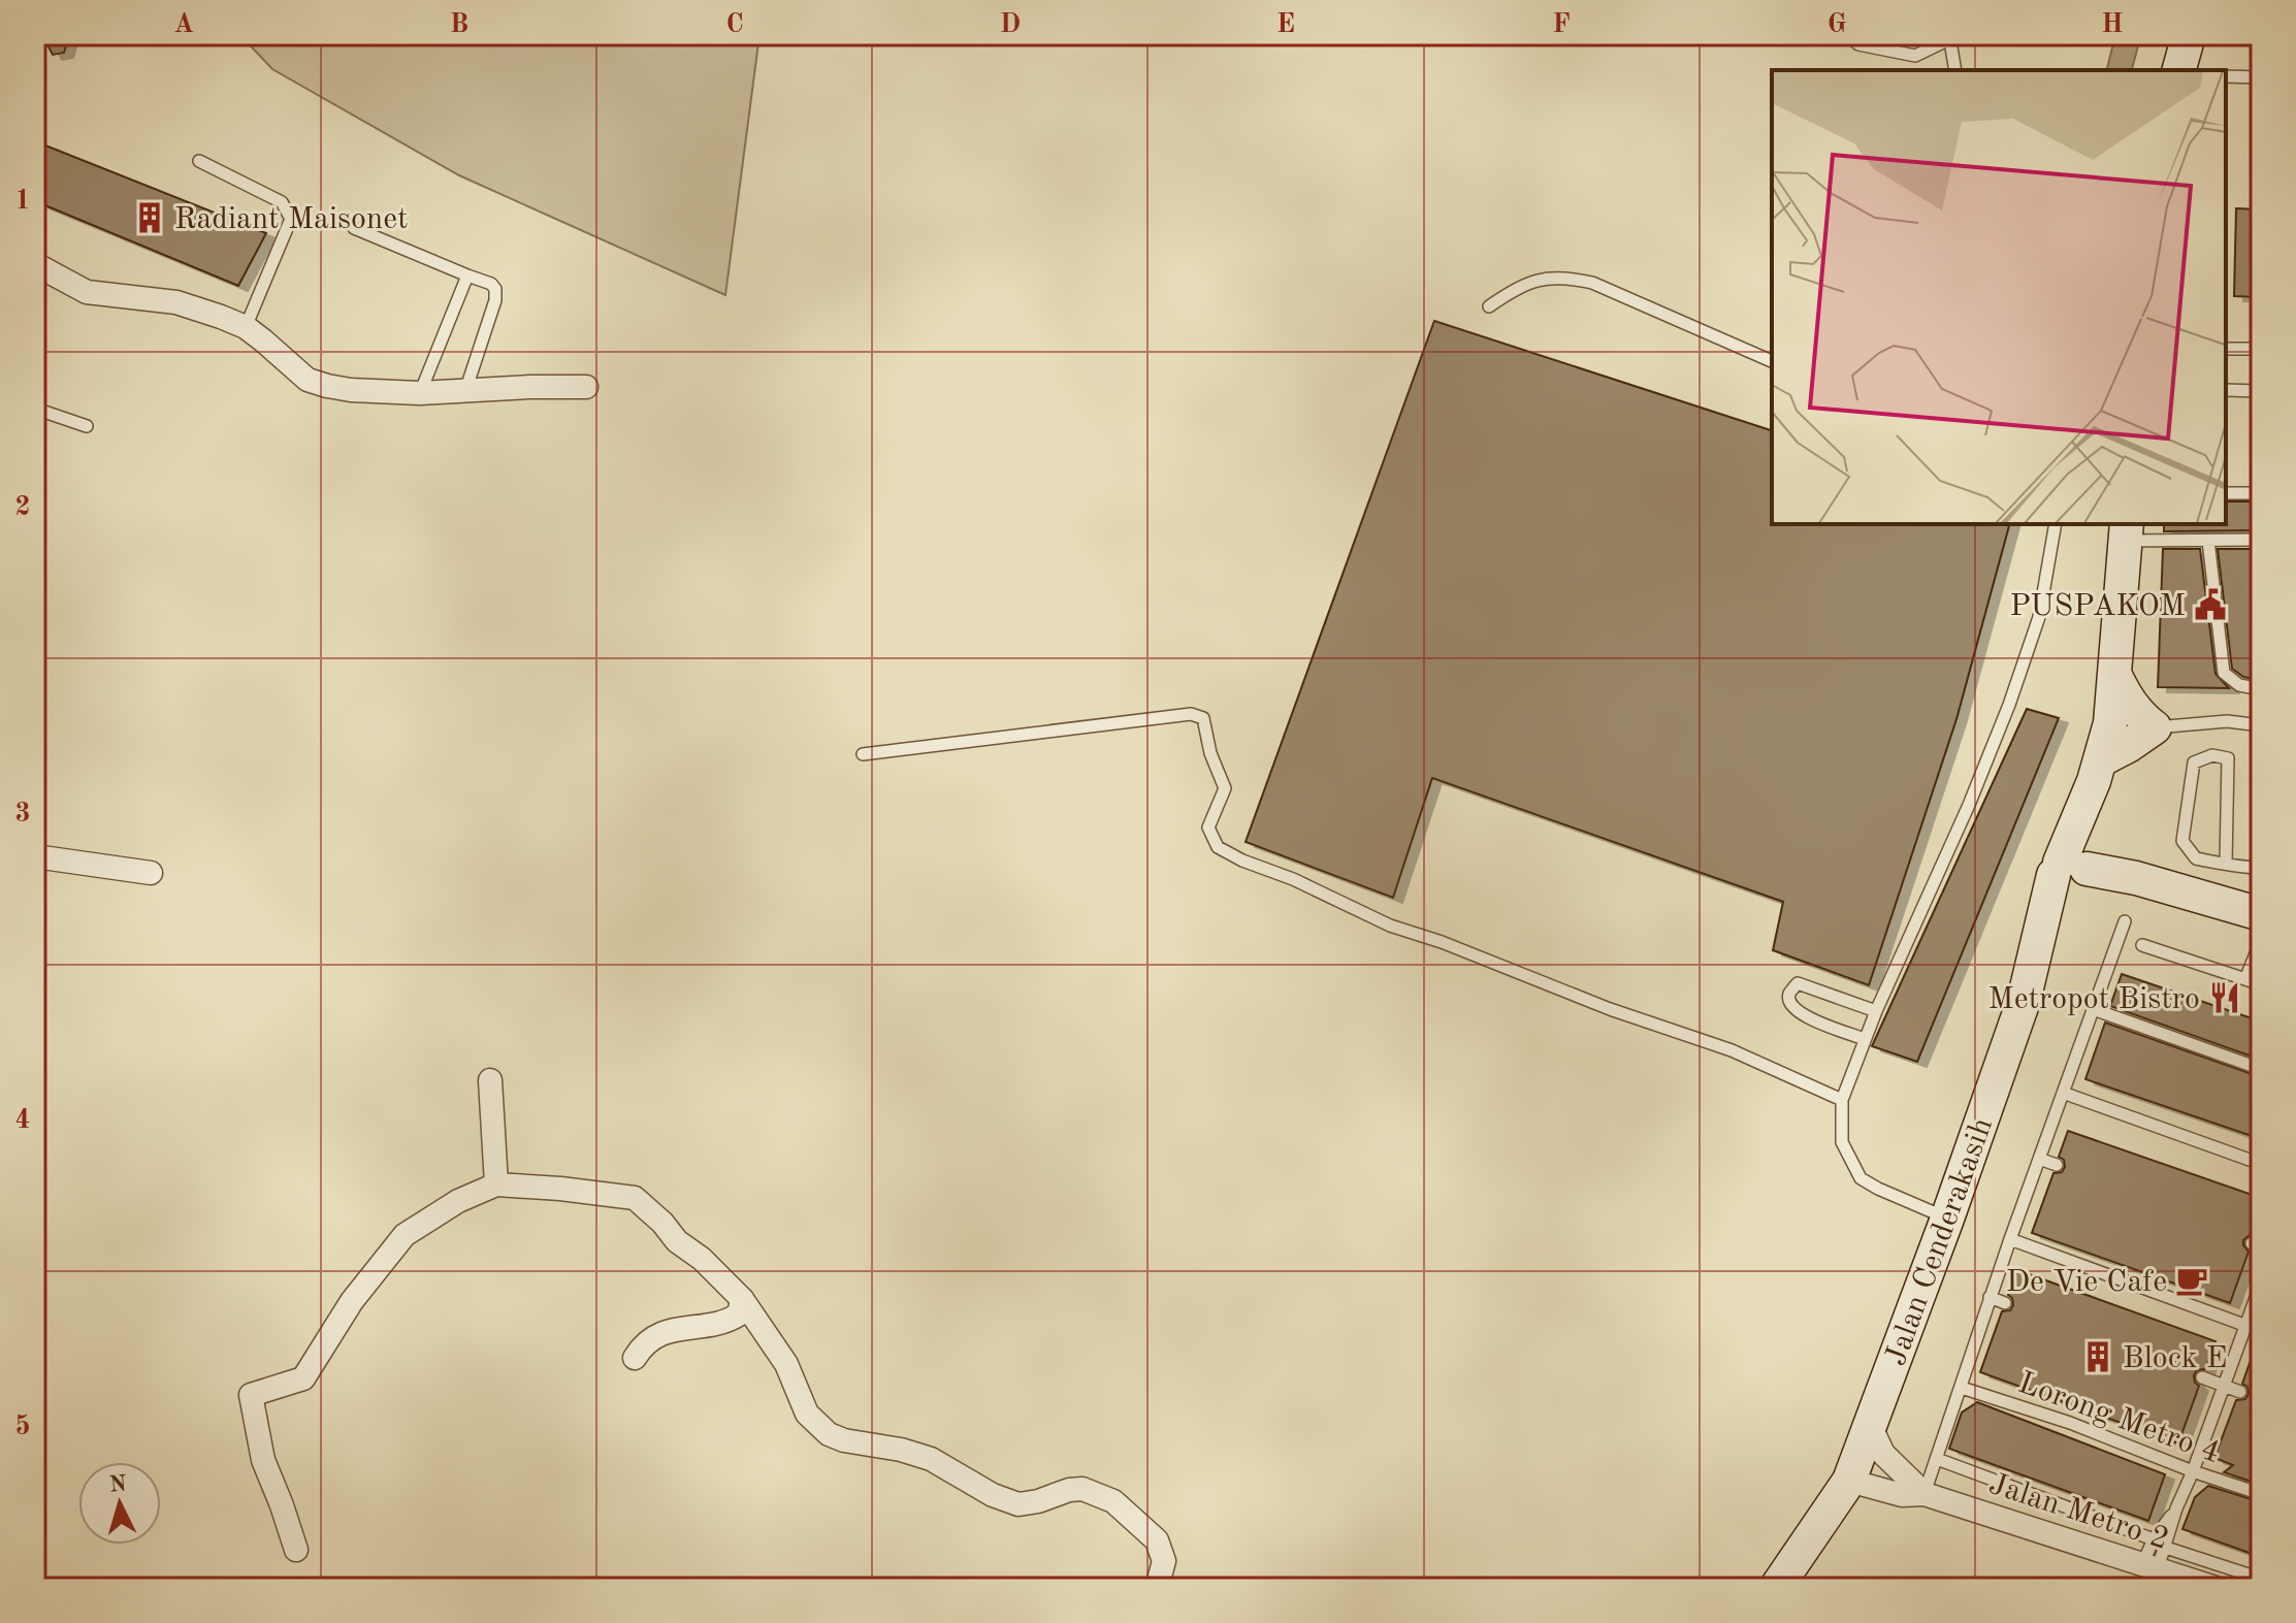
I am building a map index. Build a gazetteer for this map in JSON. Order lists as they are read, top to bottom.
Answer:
{
  "streets": {
    "street": ["Jalan Cenderakasih", "Jalan Metro 2"],
    "lane": ["Lorong Metro 4"]
  },
  "crossings": [
    ["Jalan Cenderakasih", "Jalan Metro 2"]
  ],
  "places": {
    "building": ["Radiant Maisonet", "Block E"],
    "public building": ["PUSPAKOM"],
    "restaurant": ["Metropot Bistro"],
    "cafe": ["De Vie Cafe"]
  },
  "north": "top",
  "grid": {
    "columns": [
      "A",
      "B",
      "C",
      "D",
      "E",
      "F",
      "G",
      "H"
    ],
    "rows": [
      "1",
      "2",
      "3",
      "4",
      "5"
    ]
  }
}
